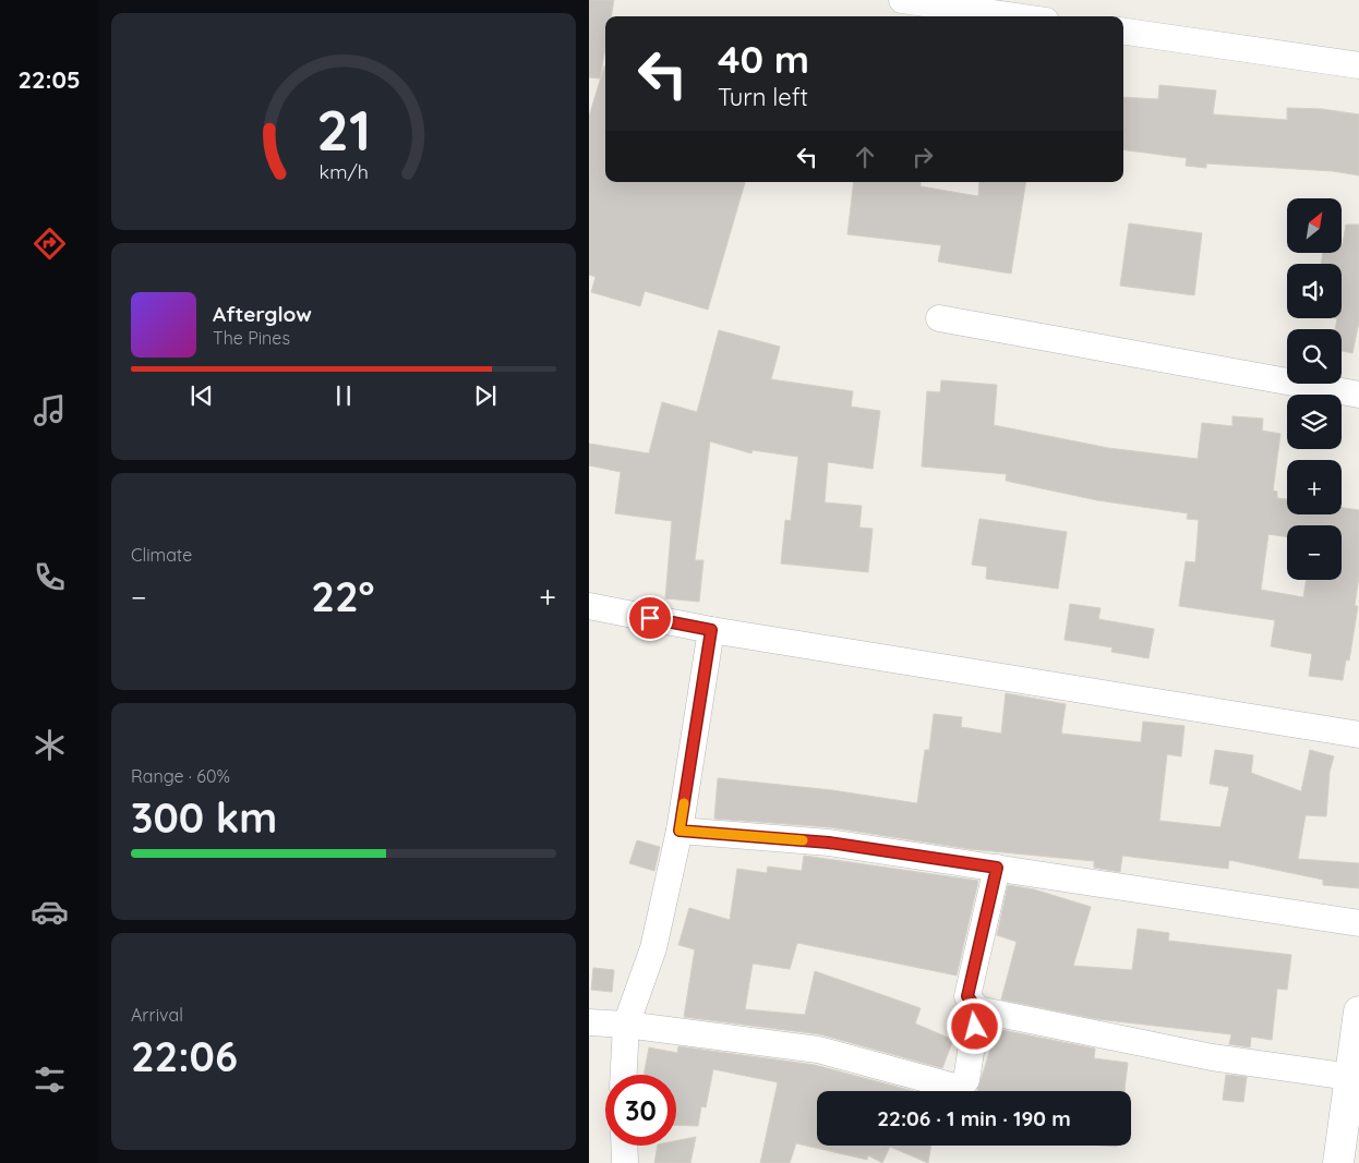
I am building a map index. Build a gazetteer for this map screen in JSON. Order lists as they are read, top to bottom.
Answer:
{
  "north": "top right",
  "page": {
    "tabs": "22:05",
    "turn": ["40 m", "Turn left"],
    "map_buttons": ["+", "−"],
    "song": ["Afterglow", "The Pines"],
    "tile": [
      "Climate",
      ["Range · 60%", "300 km"],
      ["Arrival", "22:06"]
    ],
    "heat": ["−", "22°", "+"],
    "limit": "30",
    "trip": "22:06 · 1 min · 190 m",
    "gauge": ["21", "km/h"]
  }
}
